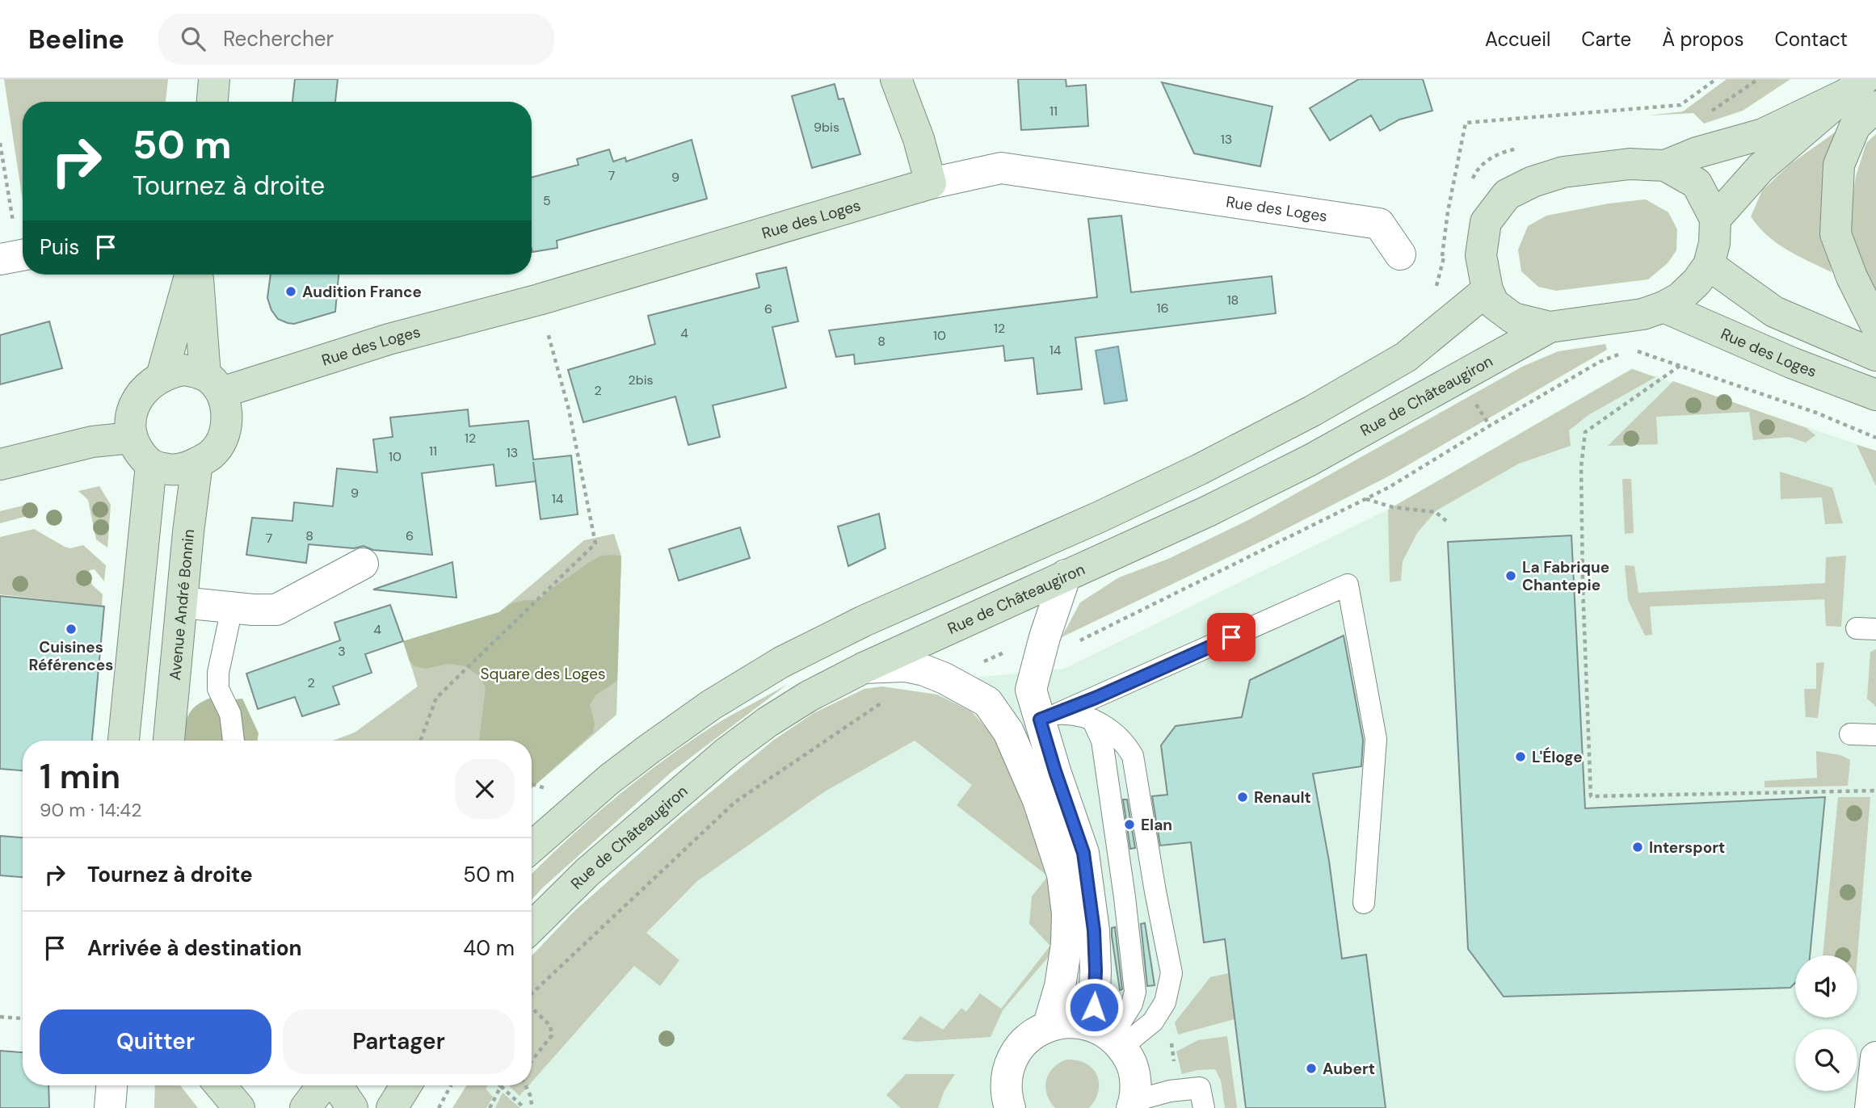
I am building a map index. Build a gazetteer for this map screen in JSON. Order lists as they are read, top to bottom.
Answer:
{
  "streets": {
    "main road": ["Rue des Loges", "Rue de Châteaugiron", "Avenue André Bonnin"]
  },
  "crossings": [
    ["Rue des Loges", "Avenue André Bonnin"]
  ],
  "parks": ["Square des Loges"],
  "places": [
    "Audition France",
    "La Fabrique Chantepie",
    "Cuisines Références",
    "L'Éloge",
    "Renault",
    "Elan",
    "Intersport",
    "Aubert"
  ],
  "house_numbers": [
    "11",
    "9bis",
    "13",
    "7",
    "9",
    "5",
    "18",
    "16",
    "6",
    "12",
    "4",
    "10",
    "8",
    "14",
    "2bis",
    "2",
    "12",
    "11",
    "13",
    "10",
    "9",
    "14",
    "8",
    "6",
    "7",
    "4",
    "3",
    "2"
  ],
  "page": {
    "header": "Beeline",
    "search": "Rechercher",
    "nav": [
      "Accueil",
      "Carte",
      "À propos",
      "Contact"
    ],
    "turn": ["50 m", "Tournez à droite"],
    "then": "Puis",
    "heading": ["1 min", "90 m · 14:42"],
    "list": [
      {
        "name": "Tournez à droite",
        "value": "50 m"
      },
      {
        "name": "Arrivée à destination",
        "value": "40 m"
      }
    ],
    "buttons": ["Quitter", "Partager"]
  }
}
